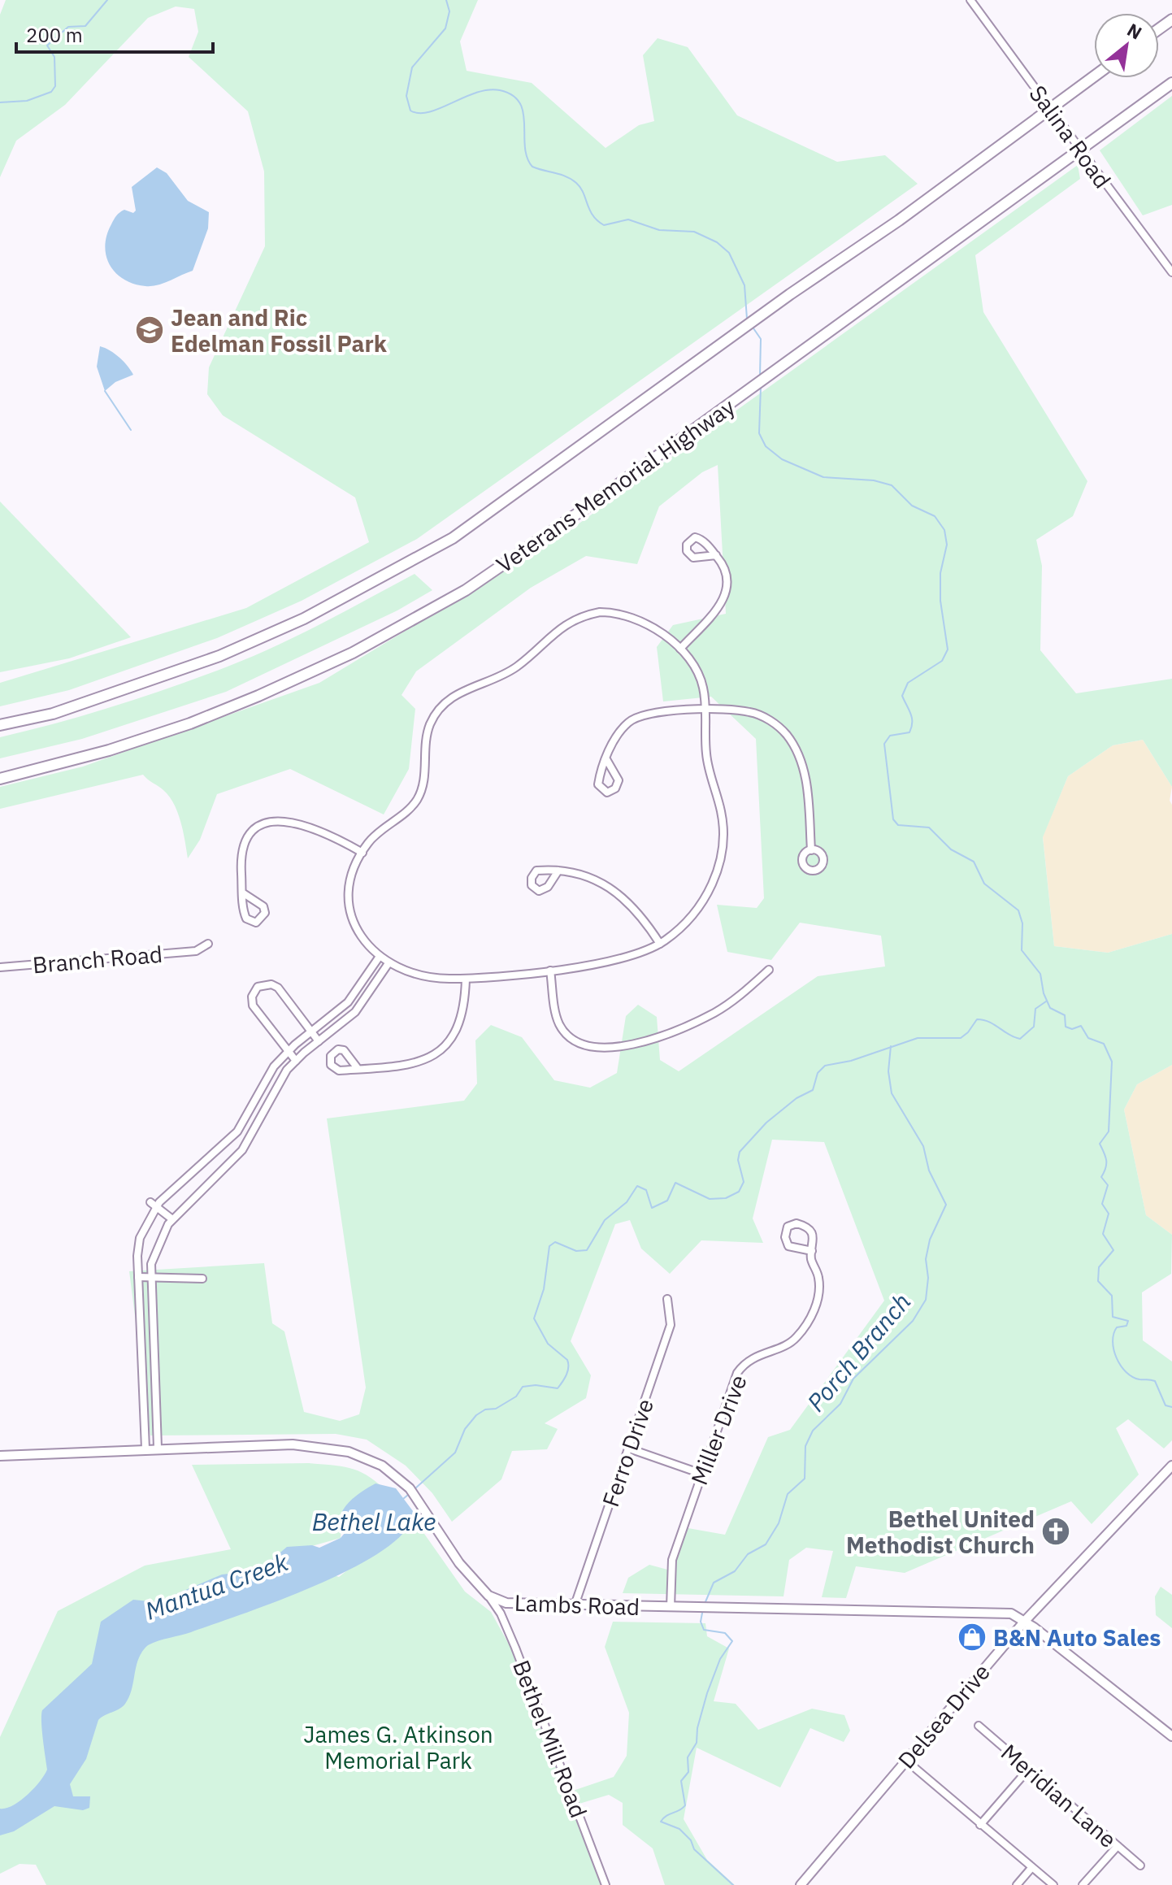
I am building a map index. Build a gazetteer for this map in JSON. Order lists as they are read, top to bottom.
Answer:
{
  "streets": {
    "highway": ["Veterans Memorial Highway"],
    "main road": ["Lambs Road", "Delsea Drive"],
    "street": [
      "Salina Road",
      "Branch Road",
      "Miller Drive",
      "Ferro Drive",
      "Bethel Mill Road",
      "Meridian Lane"
    ]
  },
  "crossings": [
    ["Miller Drive", "Lambs Road"],
    ["Ferro Drive", "Lambs Road"],
    ["Lambs Road", "Delsea Drive"],
    ["Lambs Road", "Bethel Mill Road"]
  ],
  "water": ["Porch Branch", "Bethel Lake", "Mantua Creek"],
  "parks": ["James G. Atkinson Memorial Park"],
  "places": {
    "school or university": ["Jean and Ric Edelman Fossil Park"],
    "church": ["Bethel United Methodist Church"],
    "shop": ["B&N Auto Sales"]
  },
  "scale_bar": "200 m",
  "north": "top right"
}
